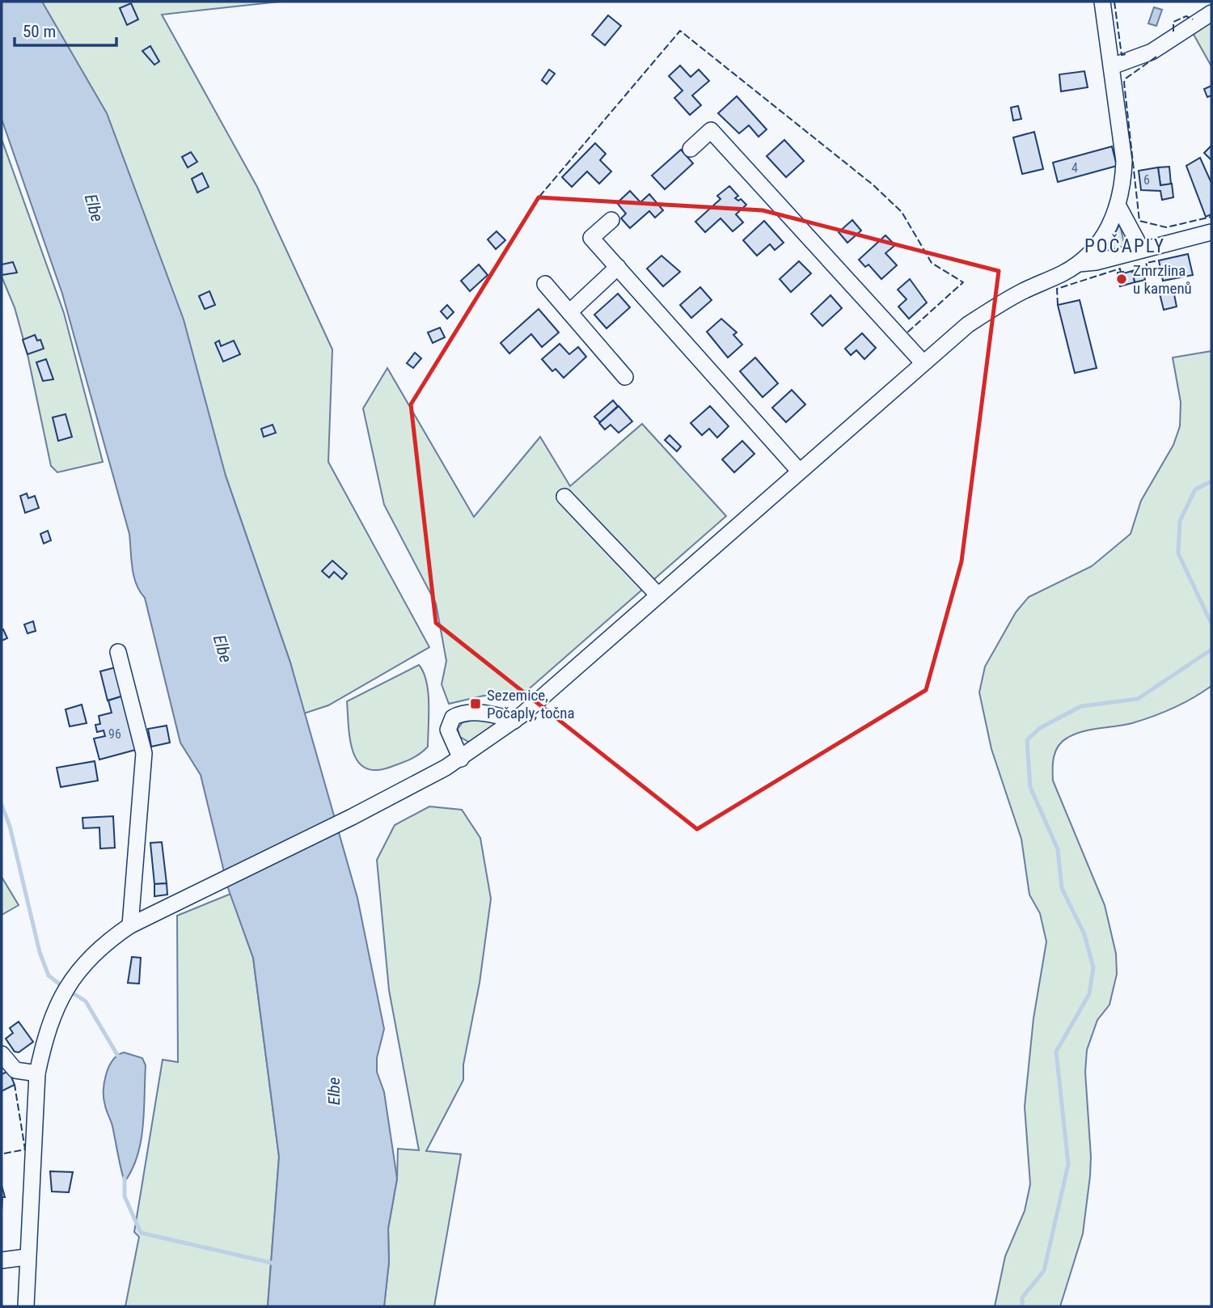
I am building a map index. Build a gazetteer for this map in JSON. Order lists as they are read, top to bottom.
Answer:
{
  "districts": ["POČAPLY"],
  "water": ["Elbe"],
  "places": {
    "other": ["Zmrzlina u kamenů"],
    "transit": ["Sezemice, Počaply, točna"]
  },
  "house_numbers": ["4", "6", "96"],
  "scale_bar": "50 m"
}
